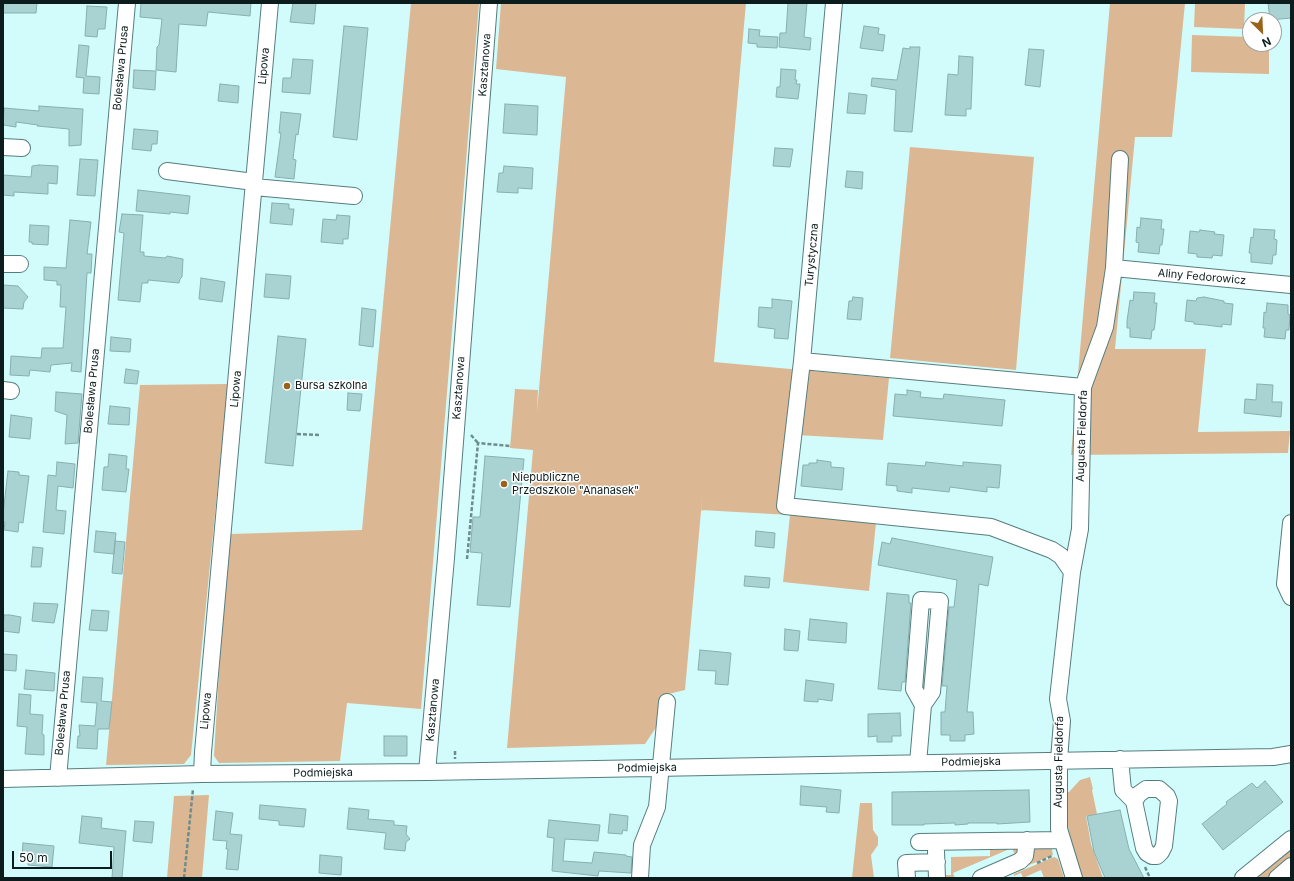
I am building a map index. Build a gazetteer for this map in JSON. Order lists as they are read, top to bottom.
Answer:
{
  "streets": {
    "street": [
      "Kasztanowa",
      "Lipowa",
      "Bolesława Prusa",
      "Turystyczna",
      "Aliny Fedorowicz",
      "Augusta Fieldorfa",
      "Podmiejska"
    ]
  },
  "crossings": [
    ["Kasztanowa", "Podmiejska"],
    ["Lipowa", "Podmiejska"],
    ["Bolesława Prusa", "Podmiejska"],
    ["Turystyczna", "Augusta Fieldorfa"],
    ["Aliny Fedorowicz", "Augusta Fieldorfa"],
    ["Augusta Fieldorfa", "Podmiejska"]
  ],
  "places": ["Bursa szkolna", "Niepubliczne Przedszkole \"Ananasek\""],
  "scale_bar": "50 m",
  "north": "bottom right"
}
